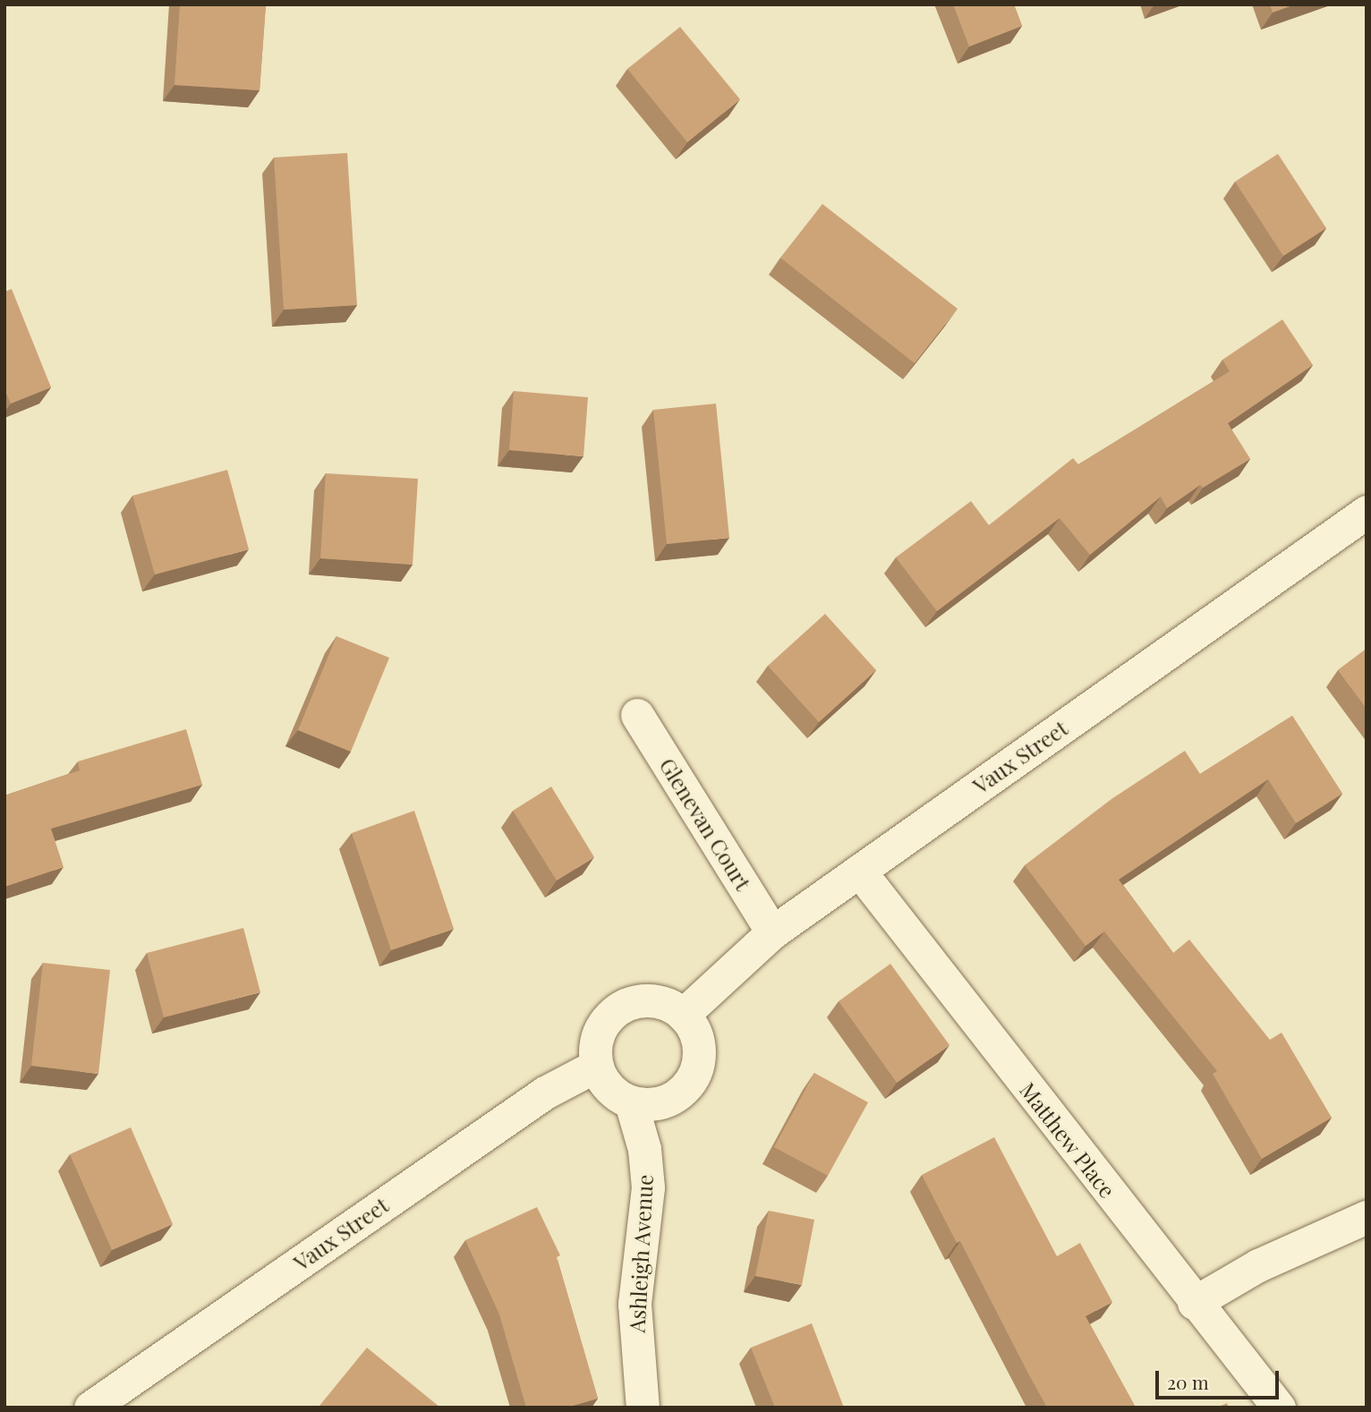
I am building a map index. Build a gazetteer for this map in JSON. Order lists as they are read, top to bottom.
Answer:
{
  "streets": {
    "street": [
      "Vaux Street",
      "Glenevan Court",
      "Matthew Place",
      "Ashleigh Avenue"
    ]
  },
  "crossings": [
    ["Vaux Street", "Glenevan Court"],
    ["Vaux Street", "Matthew Place"],
    ["Vaux Street", "Ashleigh Avenue"]
  ],
  "scale_bar": "20 m"
}
